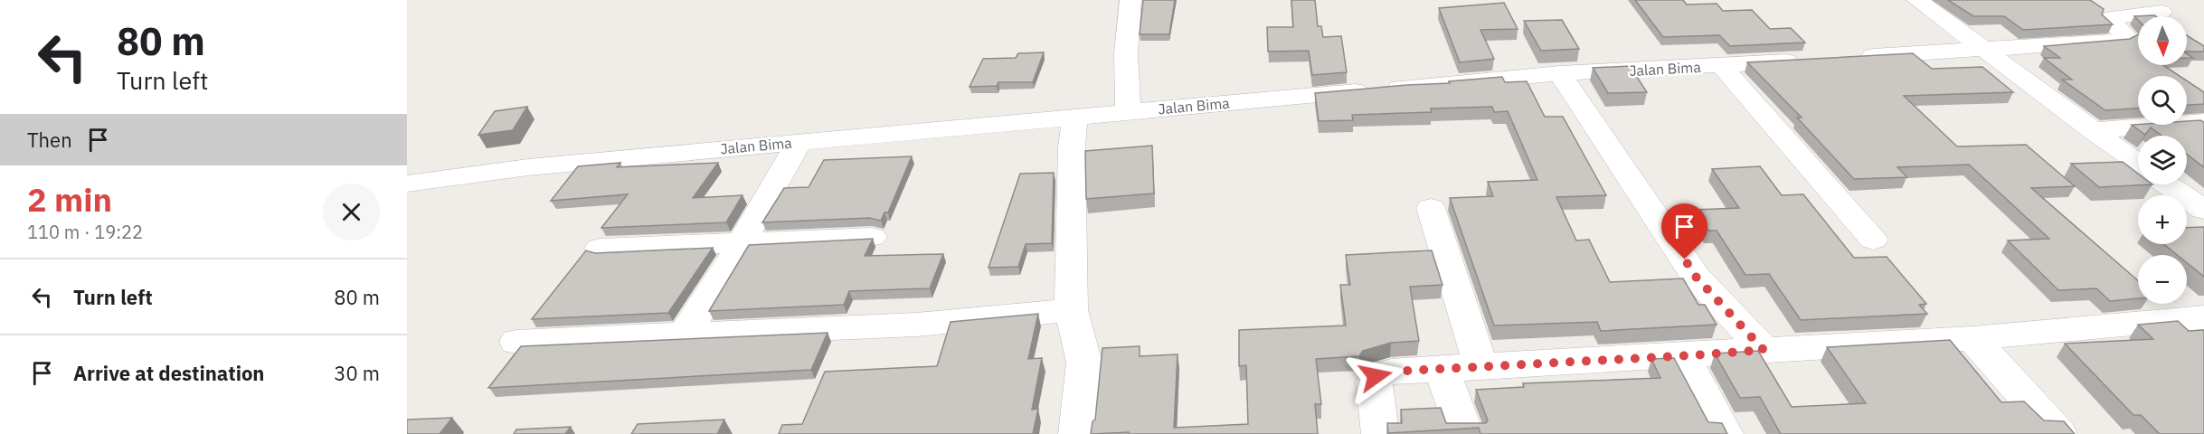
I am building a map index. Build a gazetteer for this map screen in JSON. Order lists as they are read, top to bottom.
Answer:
{
  "streets": {
    "street": ["Jalan Bima"]
  },
  "north": "bottom",
  "page": {
    "turn": ["80 m", "Turn left"],
    "map_buttons": ["+", "−"],
    "then": "Then",
    "heading": ["2 min", "110 m · 19:22"],
    "list": [
      {
        "name": "Turn left",
        "value": "80 m"
      },
      {
        "name": "Arrive at destination",
        "value": "30 m"
      }
    ]
  }
}
